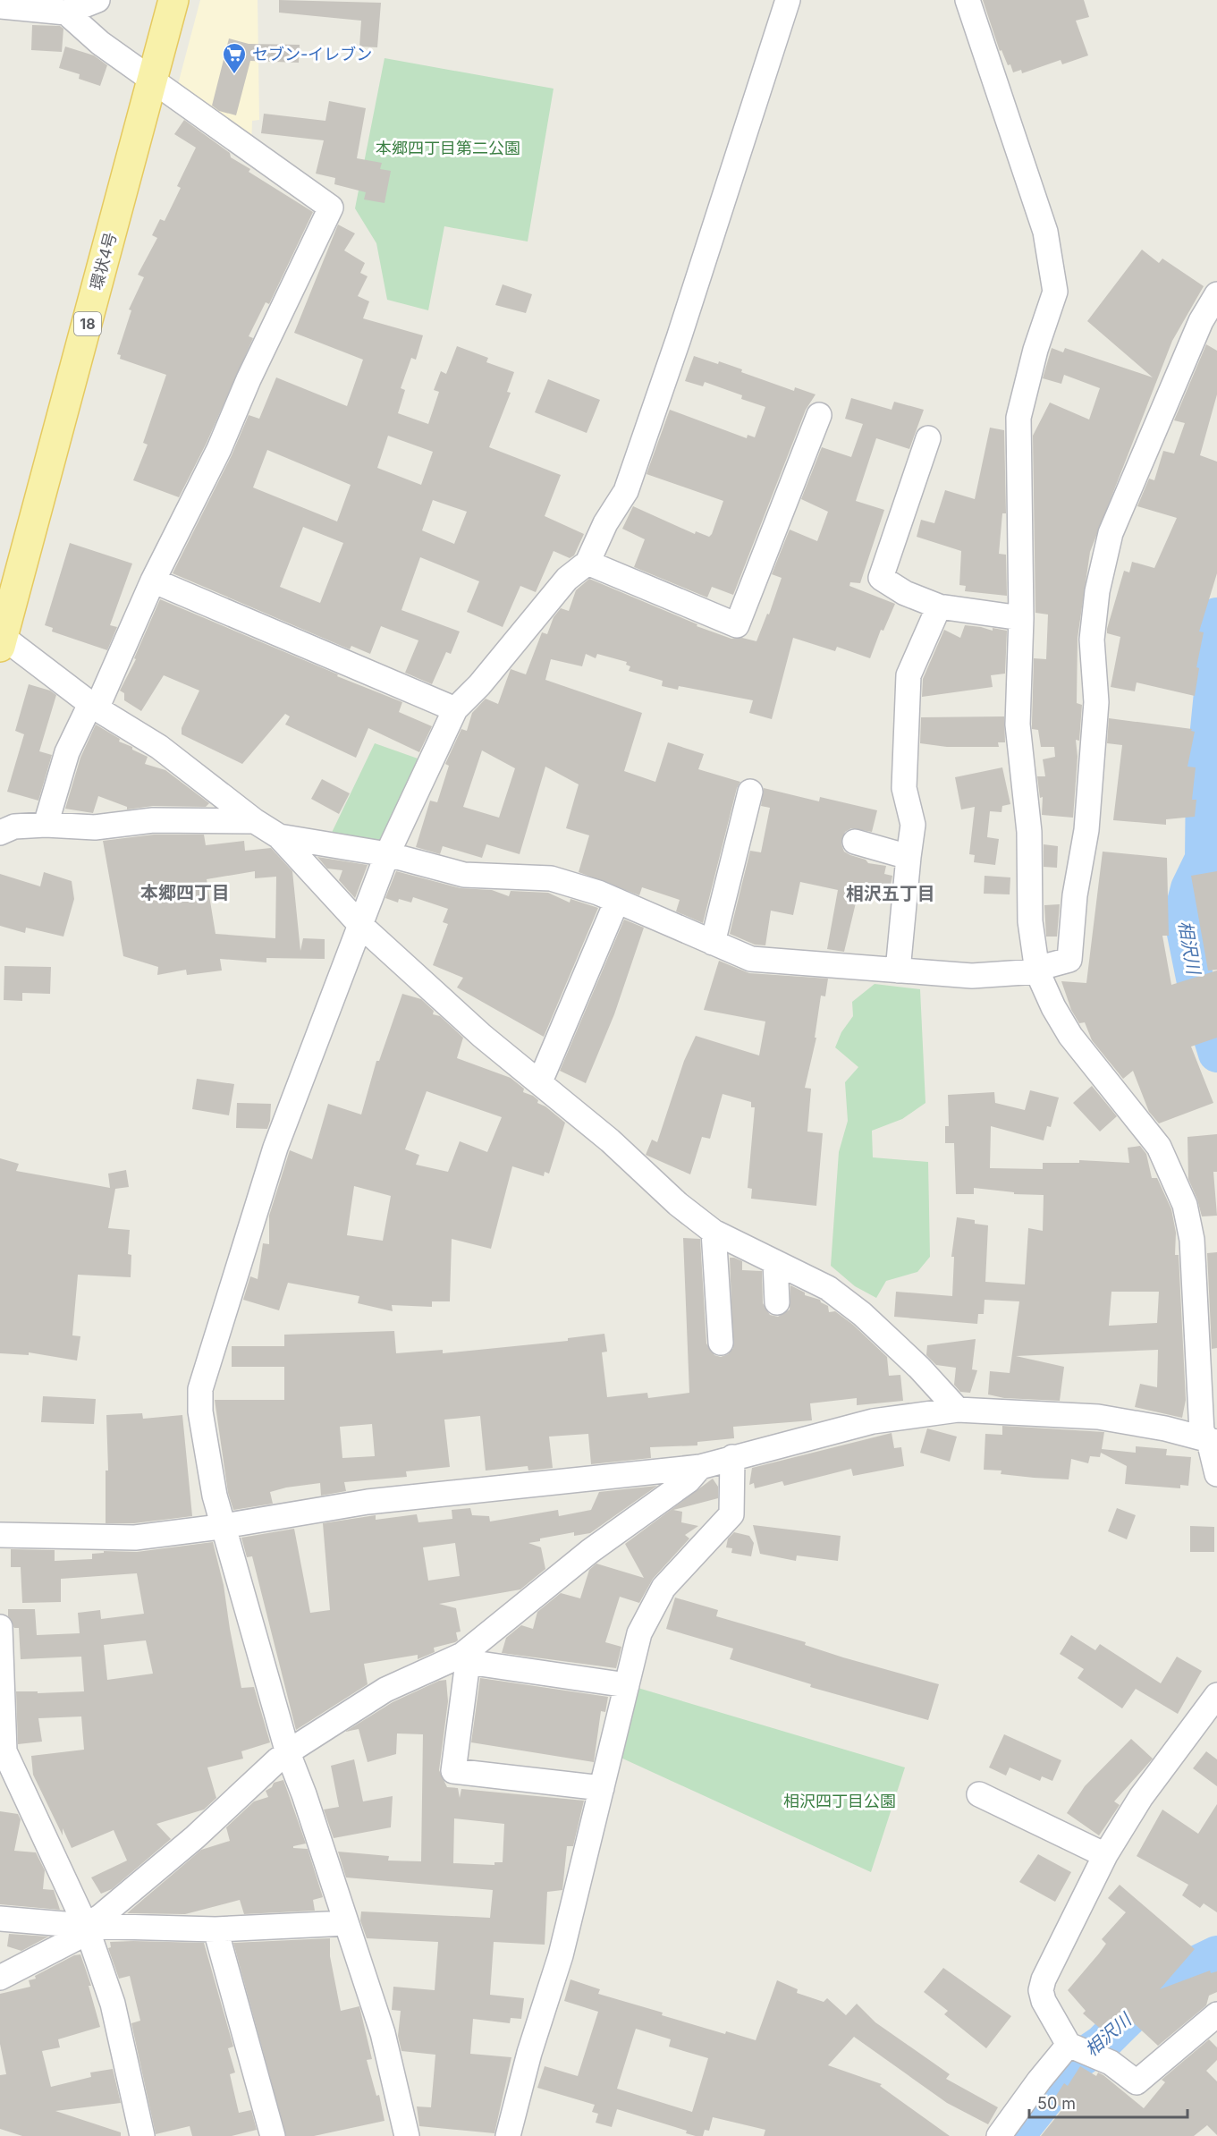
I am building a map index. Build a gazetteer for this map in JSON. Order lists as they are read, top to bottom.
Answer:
{
  "streets": {
    "main road": ["環状4号", "18"]
  },
  "districts": ["本郷四丁目", "相沢五丁目"],
  "water": ["相沢川"],
  "parks": ["本郷四丁目第二公園", "相沢四丁目公園"],
  "places": {
    "supermarket": ["セブン-イレブン"]
  },
  "scale_bar": "50 m"
}
